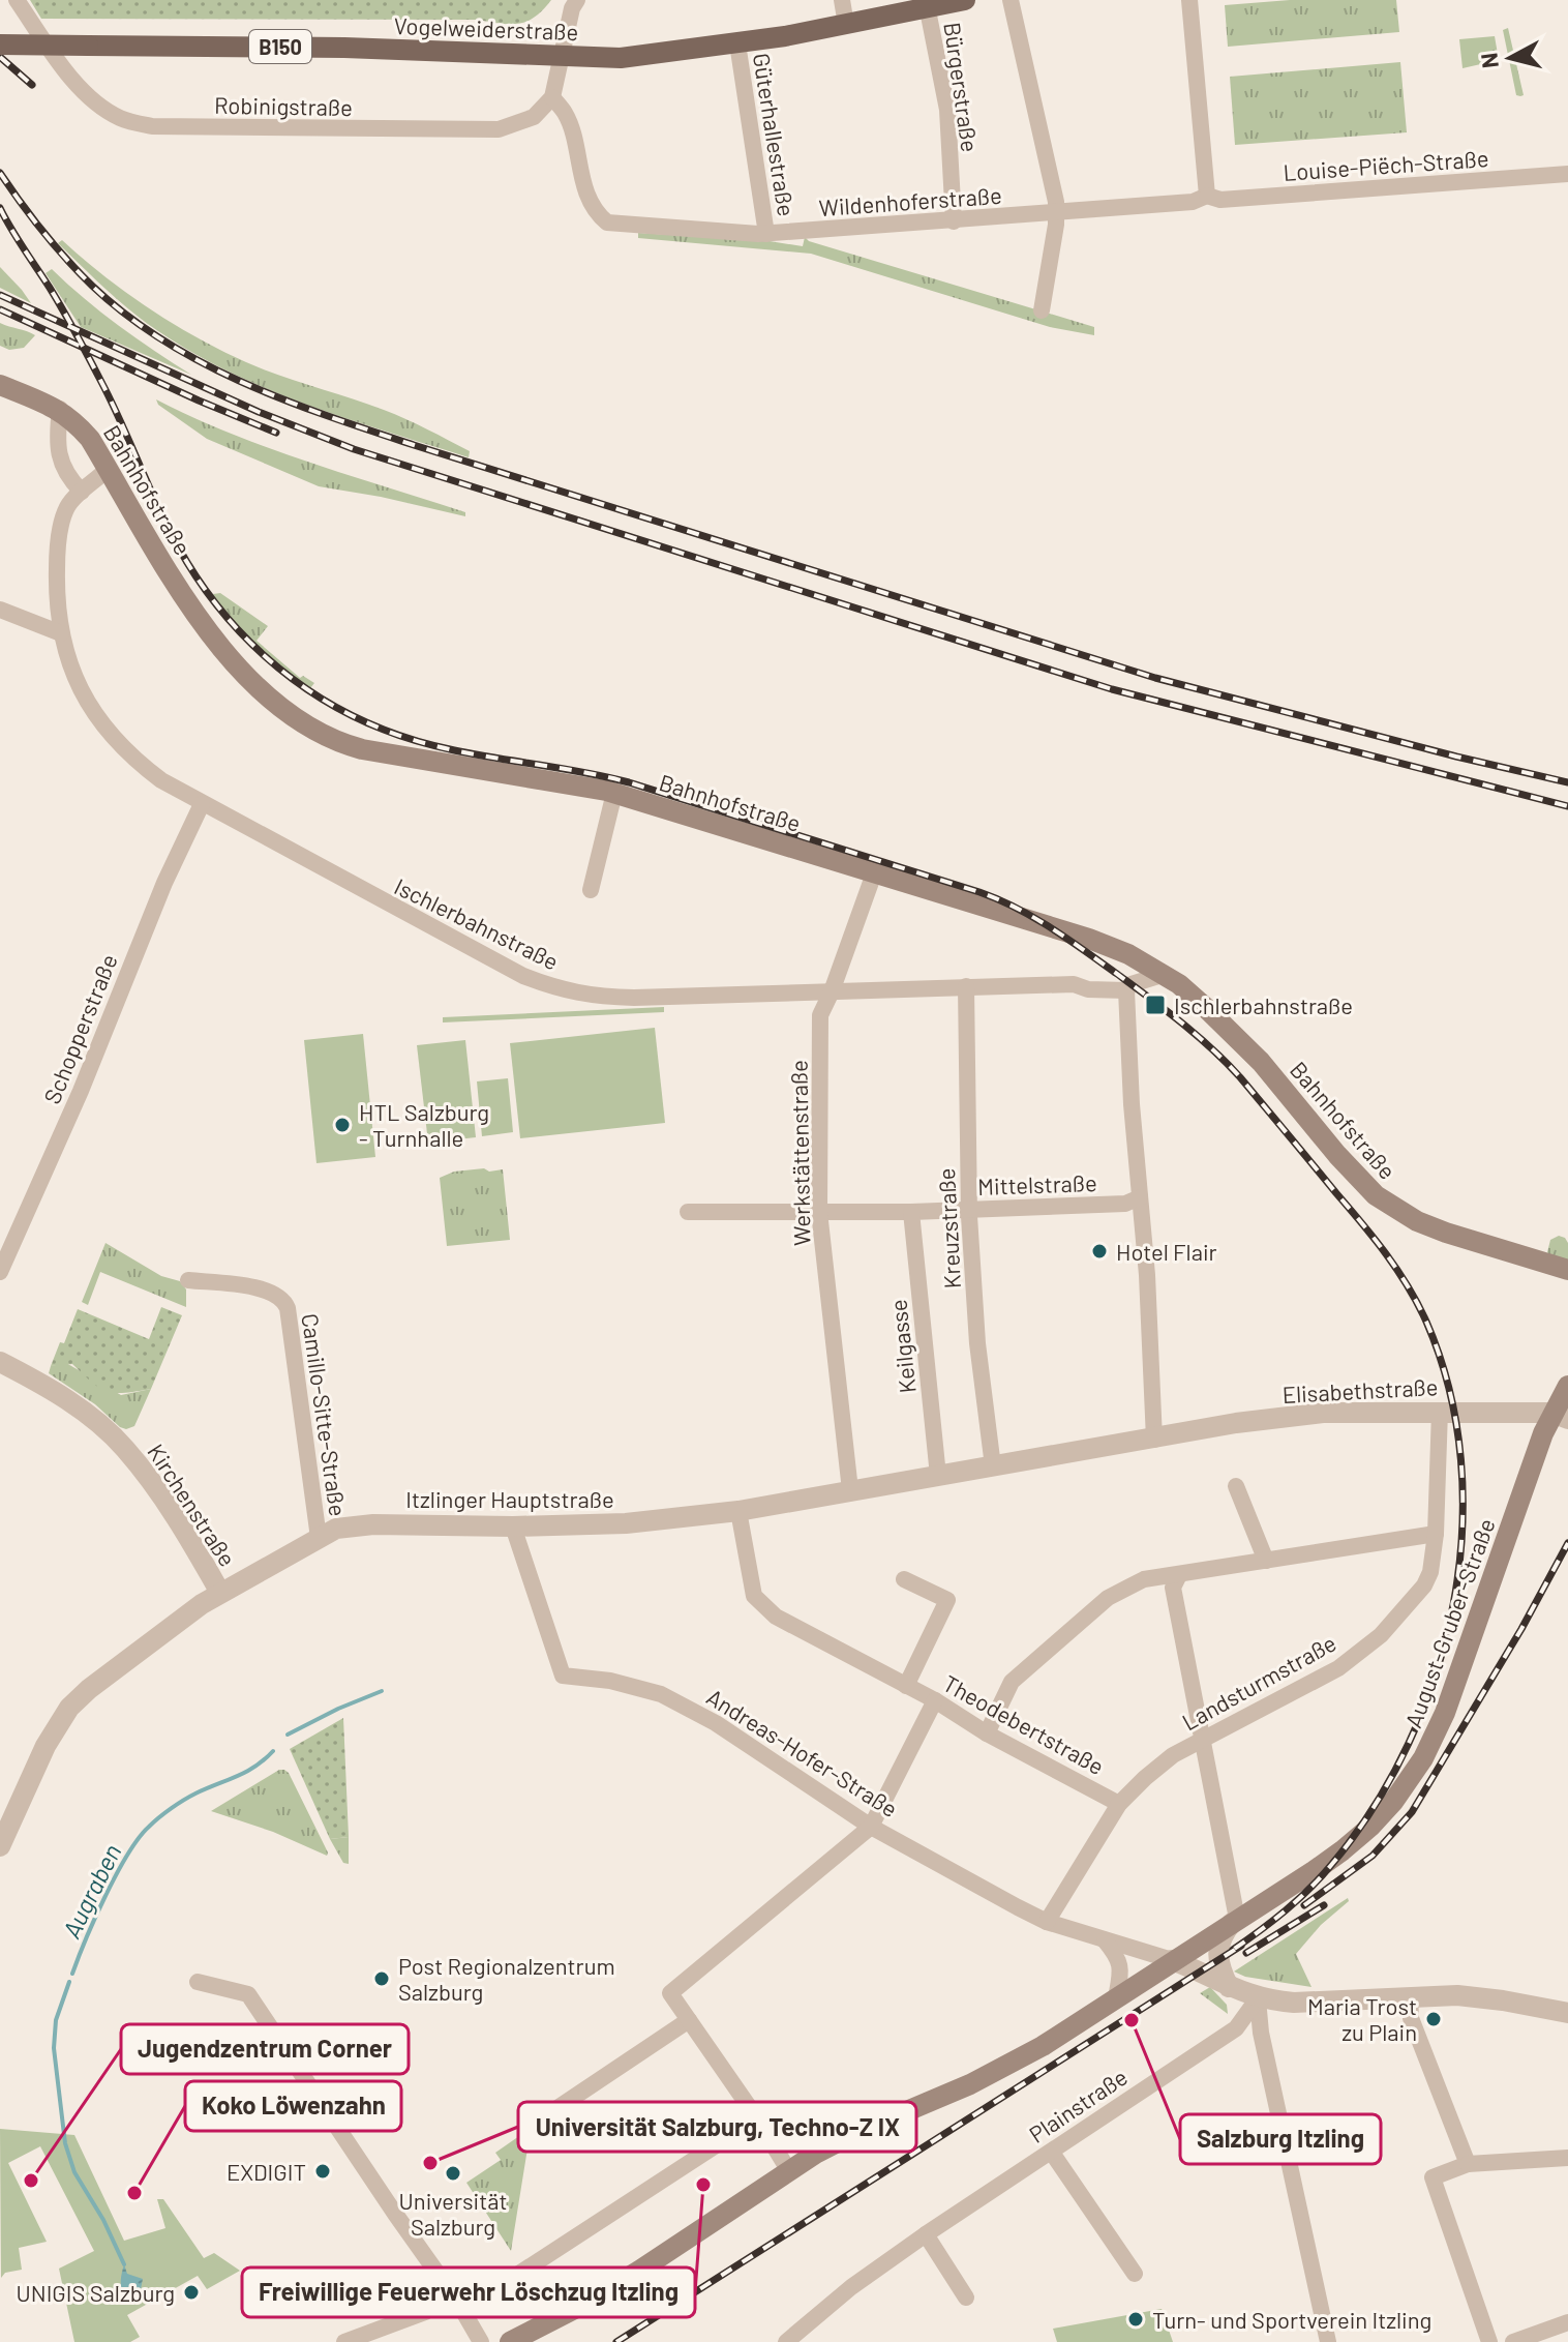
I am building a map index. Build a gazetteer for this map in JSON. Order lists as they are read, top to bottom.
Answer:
{
  "streets": {
    "main road": [
      "Vogelweiderstraße",
      "B150",
      "Bahnhofstraße",
      "August-Gruber-Straße"
    ],
    "street": [
      "Bürgerstraße",
      "Robinigstraße",
      "Güterhallestraße",
      "Louise-Piëch-Straße",
      "Wildenhoferstraße",
      "Ischlerbahnstraße",
      "Schopperstraße",
      "Werkstättenstraße",
      "Mittelstraße",
      "Kreuzstraße",
      "Keilgasse",
      "Elisabethstraße",
      "Camillo-Sitte-Straße",
      "Itzlinger Hauptstraße",
      "Kirchenstraße",
      "Landsturmstraße",
      "Theodebertstraße",
      "Andreas-Hofer-Straße",
      "Plainstraße"
    ]
  },
  "crossings": [
    ["Vogelweiderstraße", "Bürgerstraße"],
    ["Vogelweiderstraße", "Güterhallestraße"],
    ["Bürgerstraße", "Wildenhoferstraße"],
    ["Robinigstraße", "Wildenhoferstraße"],
    ["Güterhallestraße", "Wildenhoferstraße"],
    ["Louise-Piëch-Straße", "Wildenhoferstraße"],
    ["Bahnhofstraße", "Ischlerbahnstraße"],
    ["Bahnhofstraße", "Werkstättenstraße"],
    ["Ischlerbahnstraße", "Schopperstraße"],
    ["Ischlerbahnstraße", "Werkstättenstraße"],
    ["Ischlerbahnstraße", "Kreuzstraße"],
    ["Werkstättenstraße", "Mittelstraße"],
    ["Werkstättenstraße", "Itzlinger Hauptstraße"],
    ["Mittelstraße", "Kreuzstraße"],
    ["Mittelstraße", "Keilgasse"],
    ["Kreuzstraße", "Itzlinger Hauptstraße"],
    ["Keilgasse", "Itzlinger Hauptstraße"],
    ["Elisabethstraße", "Itzlinger Hauptstraße"],
    ["Elisabethstraße", "August-Gruber-Straße"],
    ["Elisabethstraße", "Landsturmstraße"],
    ["Camillo-Sitte-Straße", "Itzlinger Hauptstraße"],
    ["Itzlinger Hauptstraße", "Kirchenstraße"],
    ["Itzlinger Hauptstraße", "Theodebertstraße"],
    ["Itzlinger Hauptstraße", "Andreas-Hofer-Straße"],
    ["August-Gruber-Straße", "Andreas-Hofer-Straße"],
    ["Landsturmstraße", "Theodebertstraße"],
    ["Landsturmstraße", "Andreas-Hofer-Straße"],
    ["Andreas-Hofer-Straße", "Plainstraße"]
  ],
  "water": ["Augraben"],
  "places": {
    "transit": ["Ischlerbahnstraße"],
    "other": [
      "HTL Salzburg - Turnhalle",
      "Hotel Flair",
      "Post Regionalzentrum Salzburg",
      "Maria Trost zu Plain",
      "Salzburg Itzling",
      "Universität Salzburg, Techno-Z IX",
      "EXDIGIT",
      "Universität Salzburg",
      "Jugendzentrum Corner",
      "Freiwillige Feuerwehr Löschzug Itzling",
      "Koko Löwenzahn",
      "UNIGIS Salzburg",
      "Turn- und Sportverein Itzling"
    ]
  },
  "north": "left"
}
